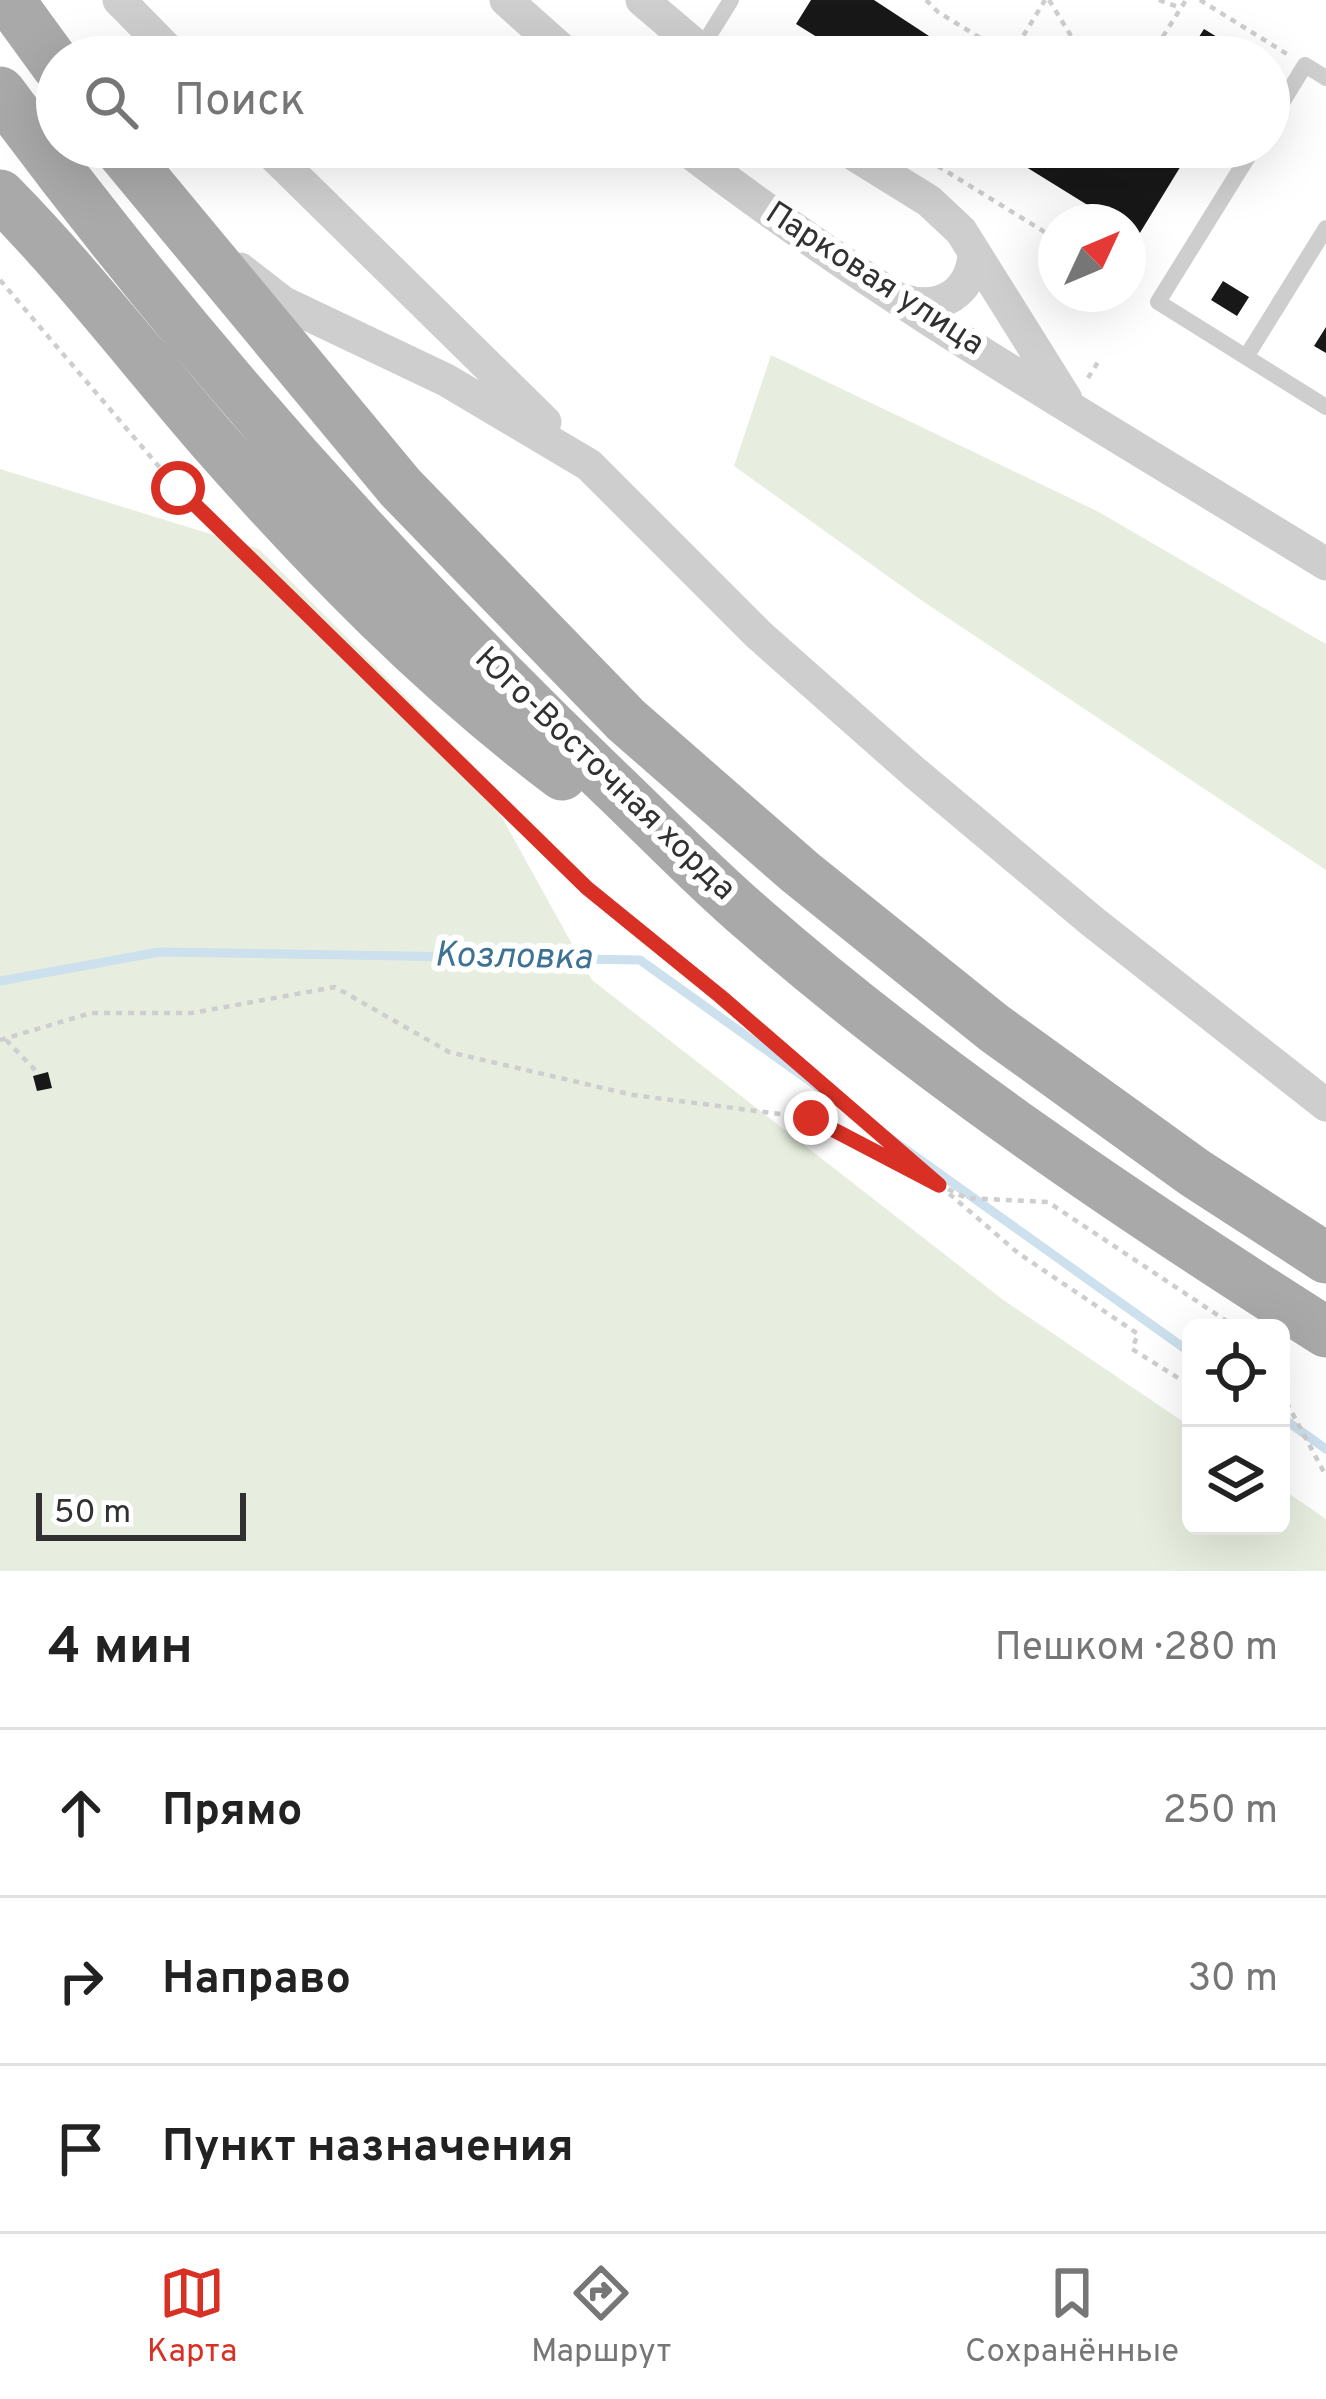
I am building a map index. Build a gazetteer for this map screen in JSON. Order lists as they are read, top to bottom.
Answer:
{
  "streets": {
    "main road": ["Юго-Восточная хорда"],
    "street": ["Парковая улица"]
  },
  "water": ["Козловка"],
  "scale_bar": "50 m",
  "north": "top right",
  "page": {
    "search": "Поиск",
    "scale": "50 m",
    "heading": ["4 мин", "Пешком · 280 m"],
    "list": [
      ["Прямо", "250 m"],
      ["Направо", "30 m"],
      "Пункт назначения"
    ],
    "nav": ["Карта", "Маршрут", "Сохранённые"]
  }
}
